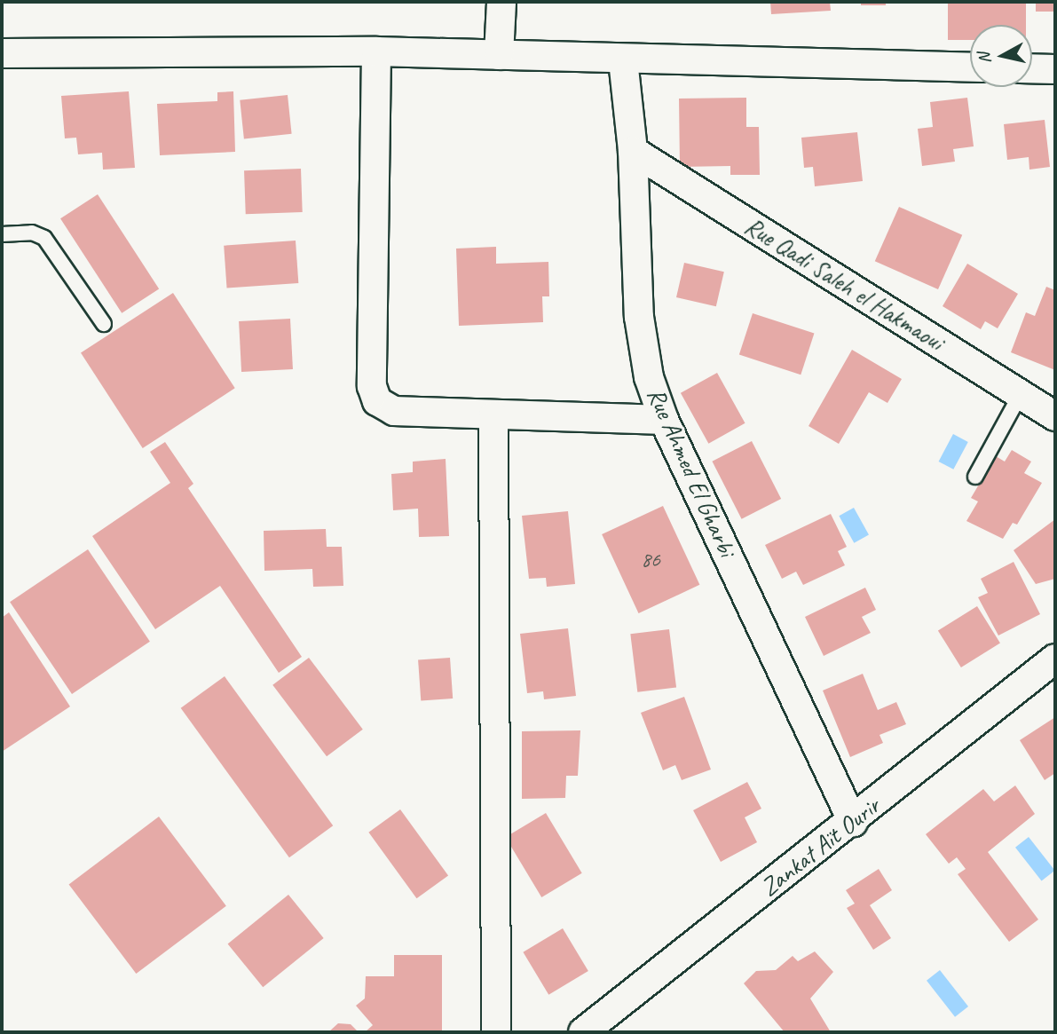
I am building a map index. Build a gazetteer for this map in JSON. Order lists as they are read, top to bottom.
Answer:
{
  "streets": {
    "street": ["Rue Qadi Saleh el Hakmaoui", "Rue Ahmed El Gharbi", "Zankat Aït Ourir"]
  },
  "crossings": [
    ["Rue Qadi Saleh el Hakmaoui", "Rue Ahmed El Gharbi"],
    ["Rue Ahmed El Gharbi", "Zankat Aït Ourir"]
  ],
  "house_numbers": ["86"],
  "north": "left"
}
